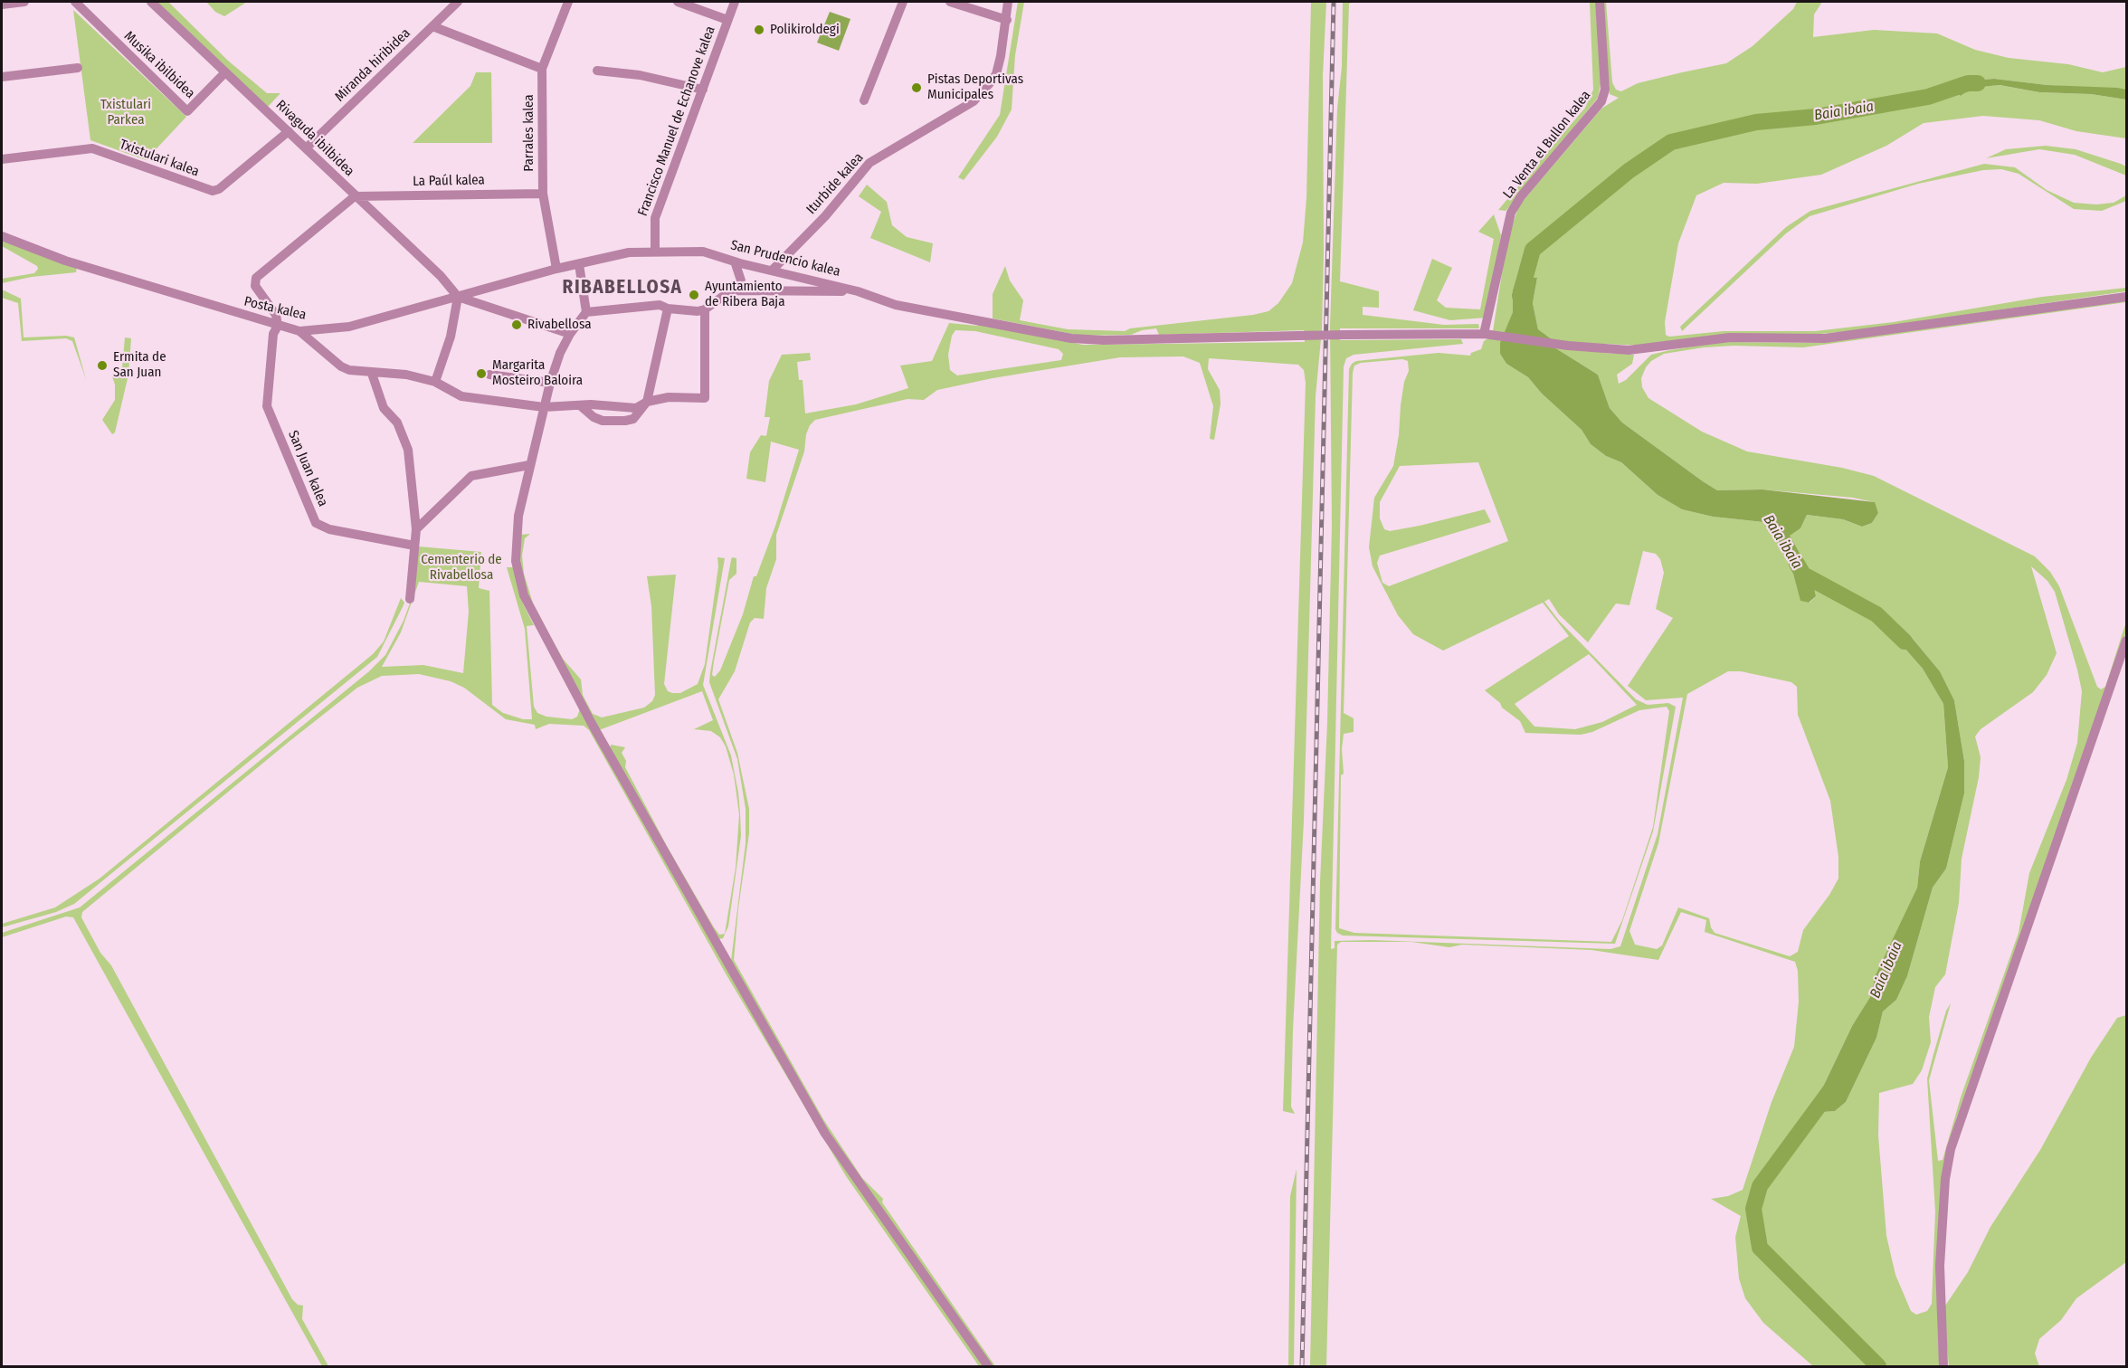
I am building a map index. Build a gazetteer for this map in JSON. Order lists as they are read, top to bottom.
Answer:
{
  "streets": {
    "street": [
      "Musika ibilbidea",
      "Miranda hiribidea",
      "Francisco Manuel de Echanove kalea",
      "Parrales kalea",
      "Rivaguda ibilbidea",
      "La Venta el Bullon kalea",
      "Txistulari kalea",
      "La Paúl kalea",
      "Iturbide kalea",
      "San Prudencio kalea",
      "Posta kalea",
      "San Juan kalea"
    ]
  },
  "crossings": [
    ["Musika ibilbidea", "Rivaguda ibilbidea"],
    ["Miranda hiribidea", "Rivaguda ibilbidea"],
    ["Francisco Manuel de Echanove kalea", "San Prudencio kalea"],
    ["Parrales kalea", "La Paúl kalea"],
    ["Parrales kalea", "Posta kalea"],
    ["Rivaguda ibilbidea", "Txistulari kalea"],
    ["Rivaguda ibilbidea", "La Paúl kalea"],
    ["Rivaguda ibilbidea", "Posta kalea"],
    ["La Venta el Bullon kalea", "San Prudencio kalea"],
    ["Iturbide kalea", "San Prudencio kalea"],
    ["San Prudencio kalea", "Posta kalea"],
    ["Posta kalea", "San Juan kalea"]
  ],
  "districts": ["RIBABELLOSA"],
  "water": ["Baia ibaia"],
  "parks": ["Txistulari Parkea", "Cementerio de Rivabellosa"],
  "places": [
    "Polikiroldegi",
    "Pistas Deportivas Municipales",
    "Ayuntamiento de Ribera Baja",
    "Rivabellosa",
    "Ermita de San Juan",
    "Margarita Mosteiro Baloira"
  ]
}
